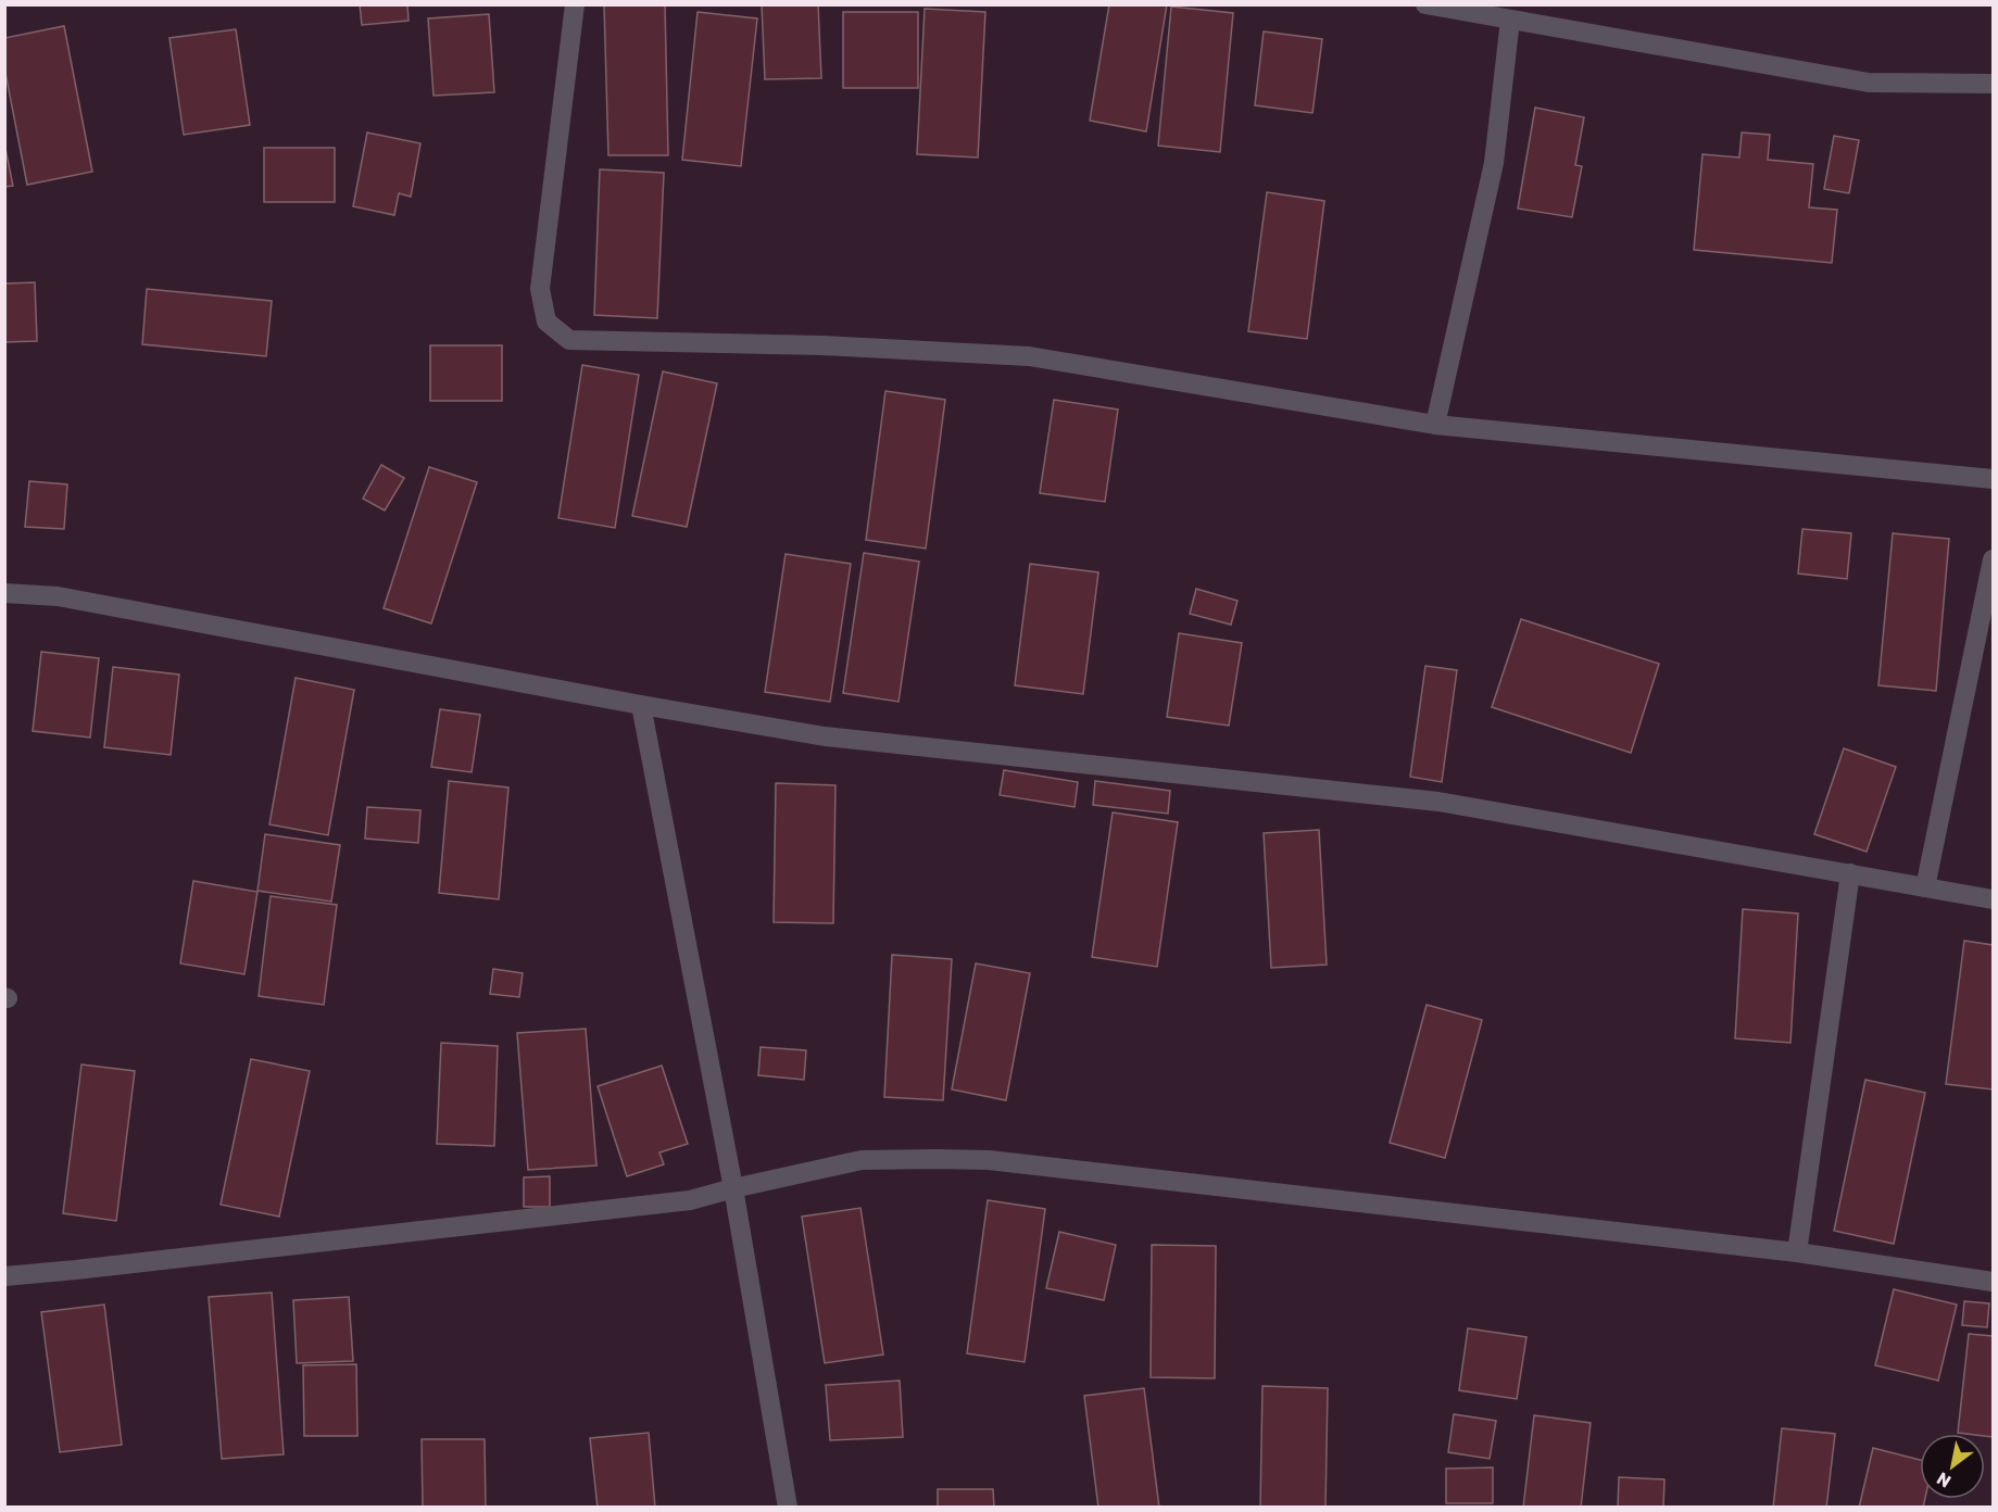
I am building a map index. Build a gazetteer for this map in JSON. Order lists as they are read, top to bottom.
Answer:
{
  "north": "bottom left"
}
